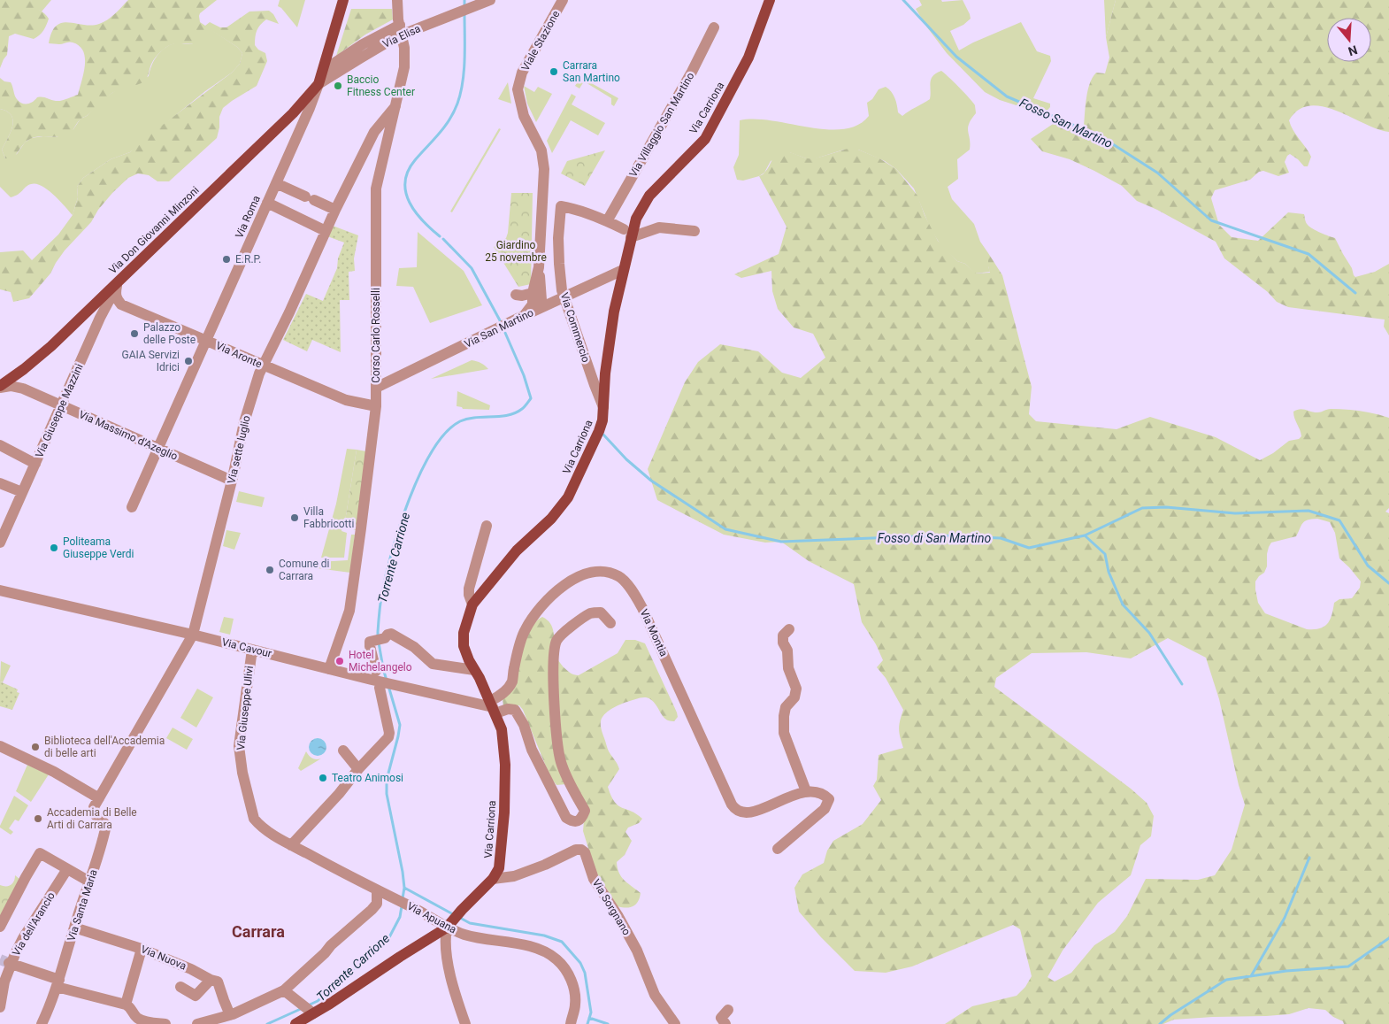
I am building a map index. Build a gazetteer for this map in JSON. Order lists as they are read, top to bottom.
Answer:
{
  "streets": {
    "main road": ["Via Carriona", "Via Roma", "Via Don Giovanni Minzoni"],
    "street": [
      "Via Elisa",
      "Viale Stazione",
      "Via Villaggio San Martino",
      "Via Commercio",
      "Via San Martino",
      "Corso Carlo Rosselli",
      "Via Aronte",
      "Via Giuseppe Mazzini",
      "Via Massimo d'Azeglio",
      "Via sette luglio",
      "Via Montia",
      "Via Cavour",
      "Via Giuseppe Ulivi",
      "Via Santa Maria",
      "Via Sorgnano",
      "Via Apuana",
      "Via dell'Arancio",
      "Via Nuova"
    ]
  },
  "crossings": [
    ["Via Elisa", "Via Roma"],
    ["Via Elisa", "Via Don Giovanni Minzoni"],
    ["Via Carriona", "Via Commercio"],
    ["Via Carriona", "Via San Martino"],
    ["Via Carriona", "Via Montia"],
    ["Via Carriona", "Via Cavour"],
    ["Via Carriona", "Via Sorgnano"],
    ["Via Carriona", "Via Apuana"],
    ["Via Villaggio San Martino", "Via Commercio"],
    ["Via Roma", "Via Don Giovanni Minzoni"],
    ["Via Roma", "Via Aronte"],
    ["Via Roma", "Via Massimo d'Azeglio"],
    ["Via Don Giovanni Minzoni", "Via Aronte"],
    ["Via Don Giovanni Minzoni", "Via Giuseppe Mazzini"],
    ["Via Don Giovanni Minzoni", "Via Massimo d'Azeglio"],
    ["Via Commercio", "Via San Martino"],
    ["Via San Martino", "Corso Carlo Rosselli"],
    ["Corso Carlo Rosselli", "Via Aronte"],
    ["Corso Carlo Rosselli", "Via sette luglio"],
    ["Corso Carlo Rosselli", "Via Cavour"],
    ["Via Aronte", "Via Giuseppe Mazzini"],
    ["Via Aronte", "Via sette luglio"],
    ["Via Giuseppe Mazzini", "Via Massimo d'Azeglio"],
    ["Via Massimo d'Azeglio", "Via sette luglio"],
    ["Via sette luglio", "Via Cavour"],
    ["Via sette luglio", "Via Santa Maria"],
    ["Via Montia", "Via Cavour"],
    ["Via Cavour", "Via Giuseppe Ulivi"],
    ["Via Giuseppe Ulivi", "Via Apuana"],
    ["Via Santa Maria", "Via Nuova"]
  ],
  "districts": ["Carrara"],
  "water": ["Fosso San Martino", "Fosso di San Martino", "Torrente Carrione"],
  "parks": ["Giardino 25 novembre"],
  "places": [
    "Carrara San Martino",
    "Baccio Fitness Center",
    "E.R.P.",
    "Palazzo delle Poste",
    "GAIA Servizi Idrici",
    "Villa Fabbricotti",
    "Politeama Giuseppe Verdi",
    "Comune di Carrara",
    "Hotel Michelangelo",
    "Biblioteca dell'Accademia di belle arti",
    "Teatro Animosi",
    "Accademia di Belle Arti di Carrara"
  ],
  "north": "bottom"
}
